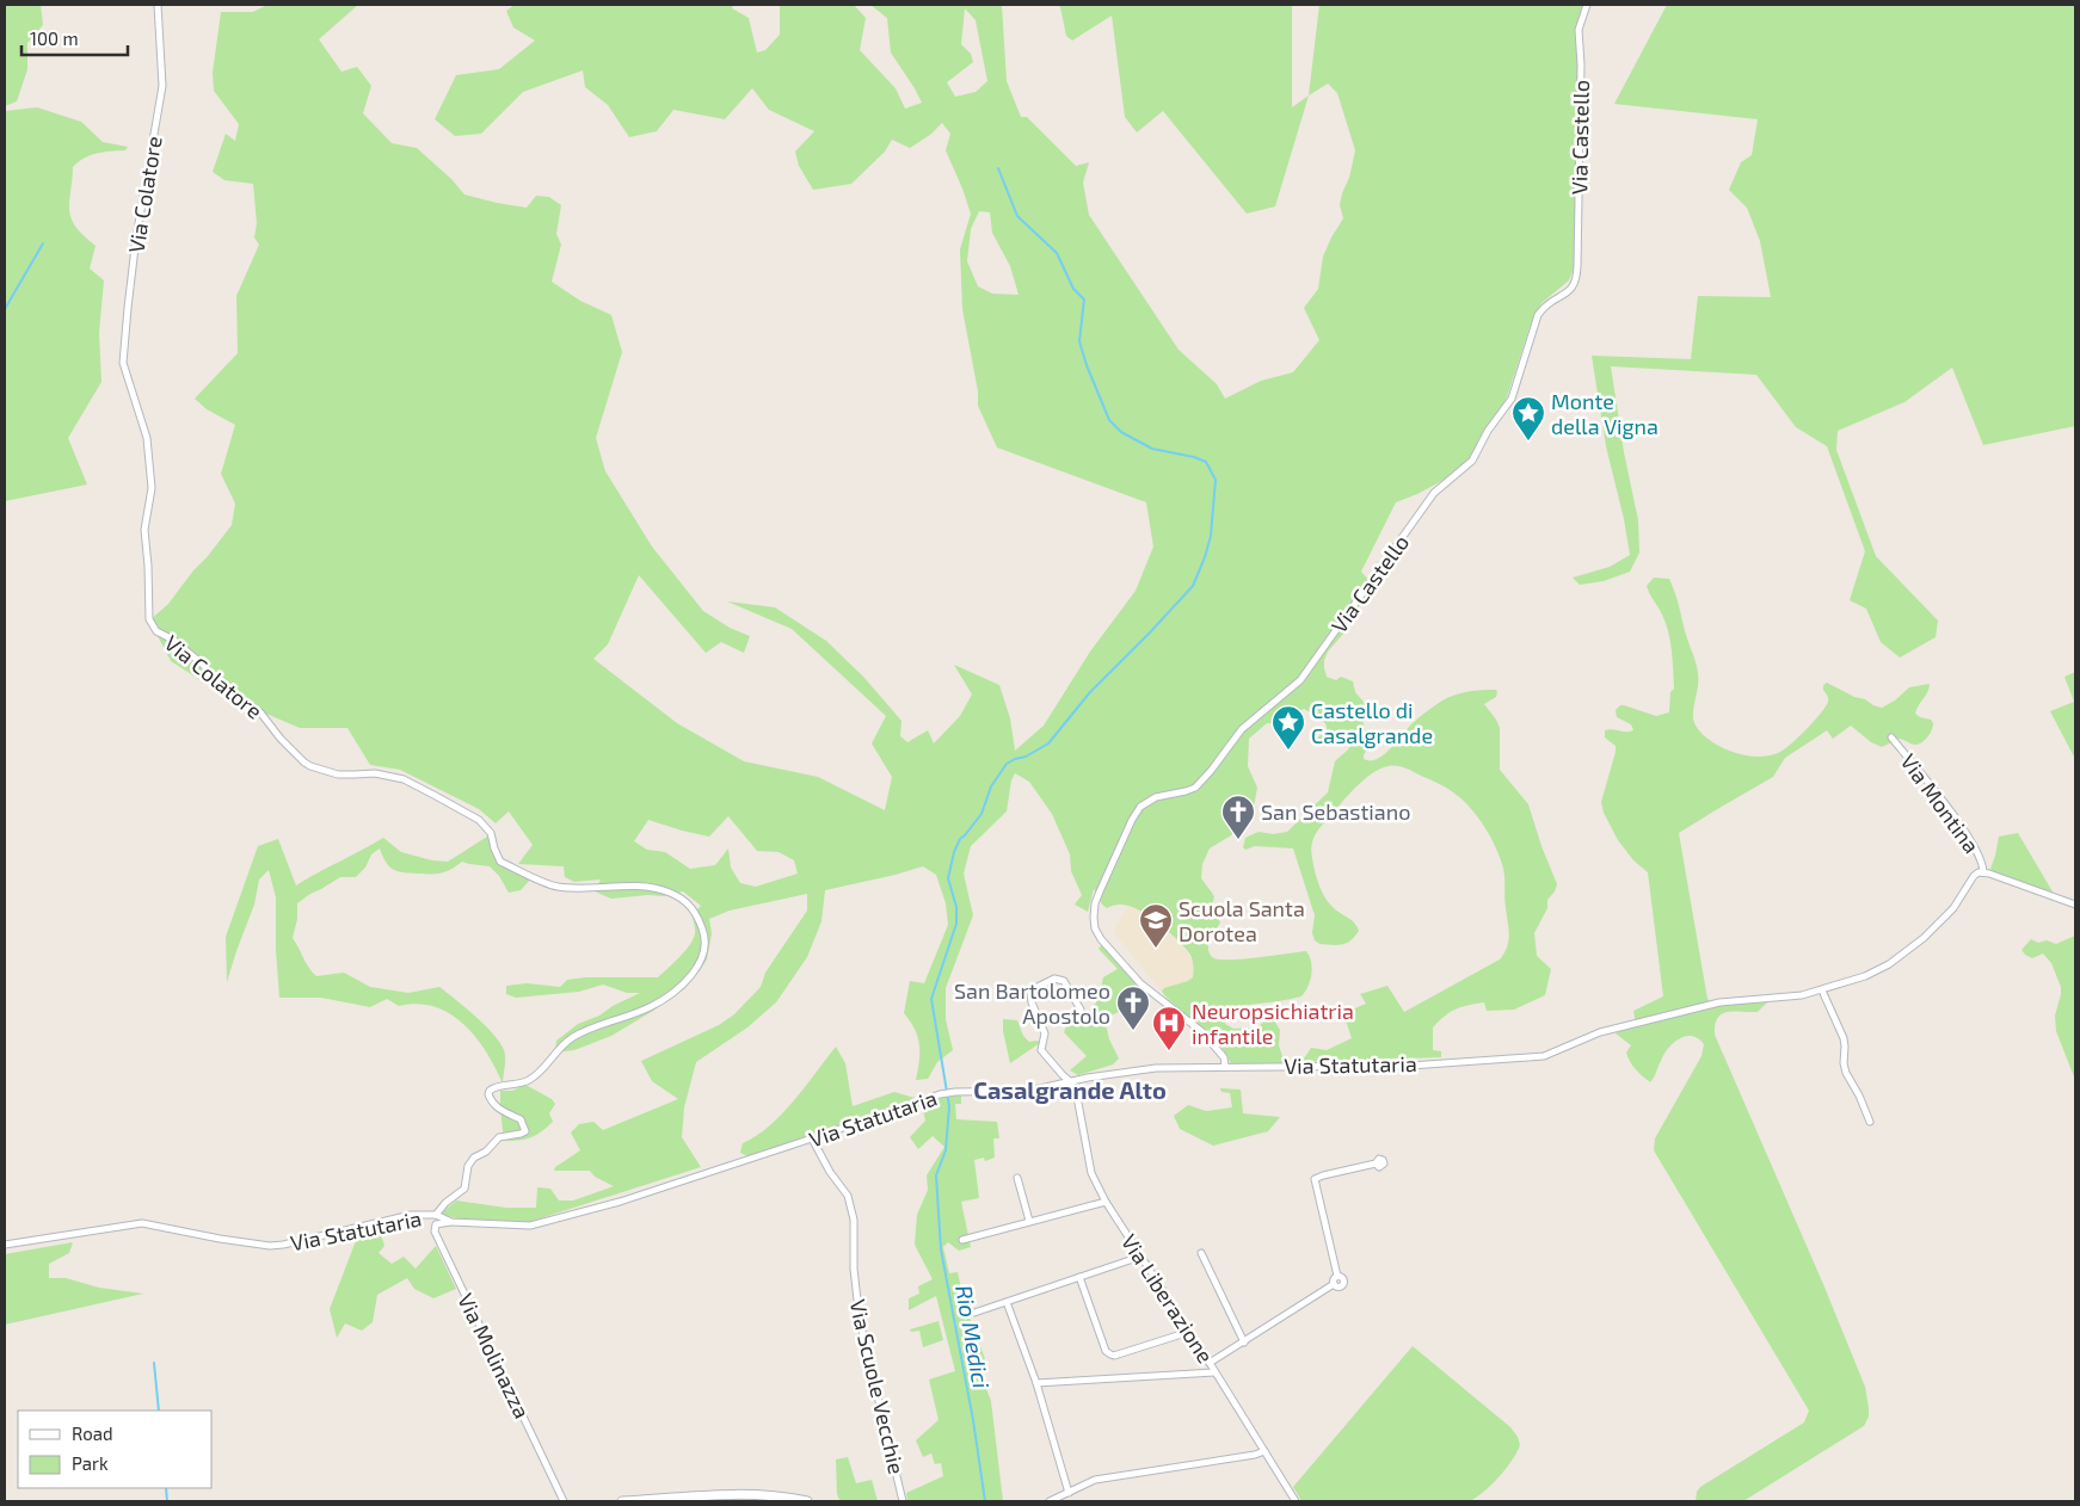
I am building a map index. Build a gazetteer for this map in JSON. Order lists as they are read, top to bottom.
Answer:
{
  "streets": {
    "street": [
      "Via Castello",
      "Via Colatore",
      "Via Montina",
      "Via Statutaria",
      "Via Liberazione",
      "Via Molinazza",
      "Via Scuole Vecchie"
    ]
  },
  "crossings": [
    ["Via Castello", "Via Statutaria"],
    ["Via Colatore", "Via Statutaria"],
    ["Via Montina", "Via Statutaria"],
    ["Via Statutaria", "Via Liberazione"],
    ["Via Statutaria", "Via Molinazza"],
    ["Via Statutaria", "Via Scuole Vecchie"]
  ],
  "districts": ["Casalgrande Alto"],
  "water": ["Rio Medici"],
  "places": {
    "place": ["Monte della Vigna", "Castello di Casalgrande"],
    "church": ["San Sebastiano", "San Bartolomeo Apostolo"],
    "school or university": ["Scuola Santa Dorotea"],
    "hospital": ["Neuropsichiatria infantile"]
  },
  "legend": ["Road", "Park"],
  "scale_bar": "100 m"
}
